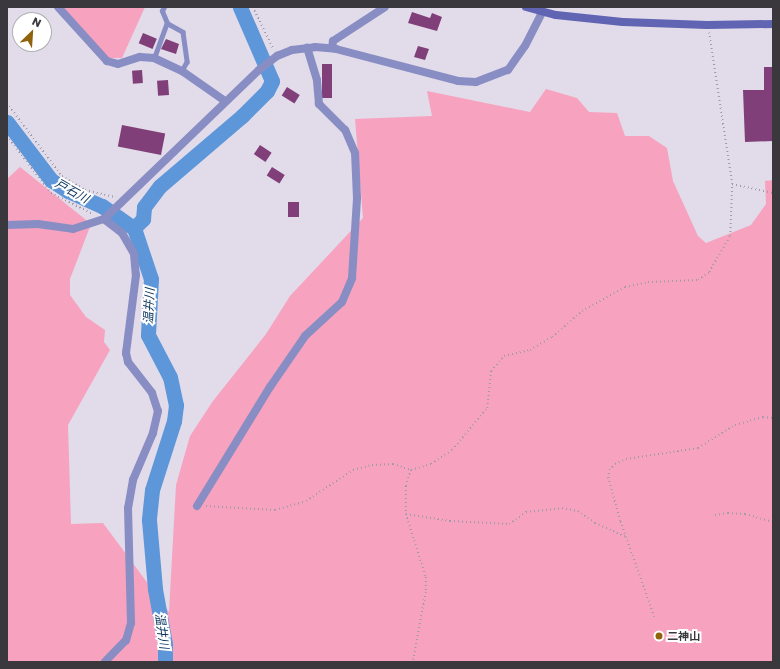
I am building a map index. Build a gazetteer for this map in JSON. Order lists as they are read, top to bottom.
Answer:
{
  "water": ["戸石川", "温井川"],
  "places": ["二神山"],
  "north": "top right"
}
